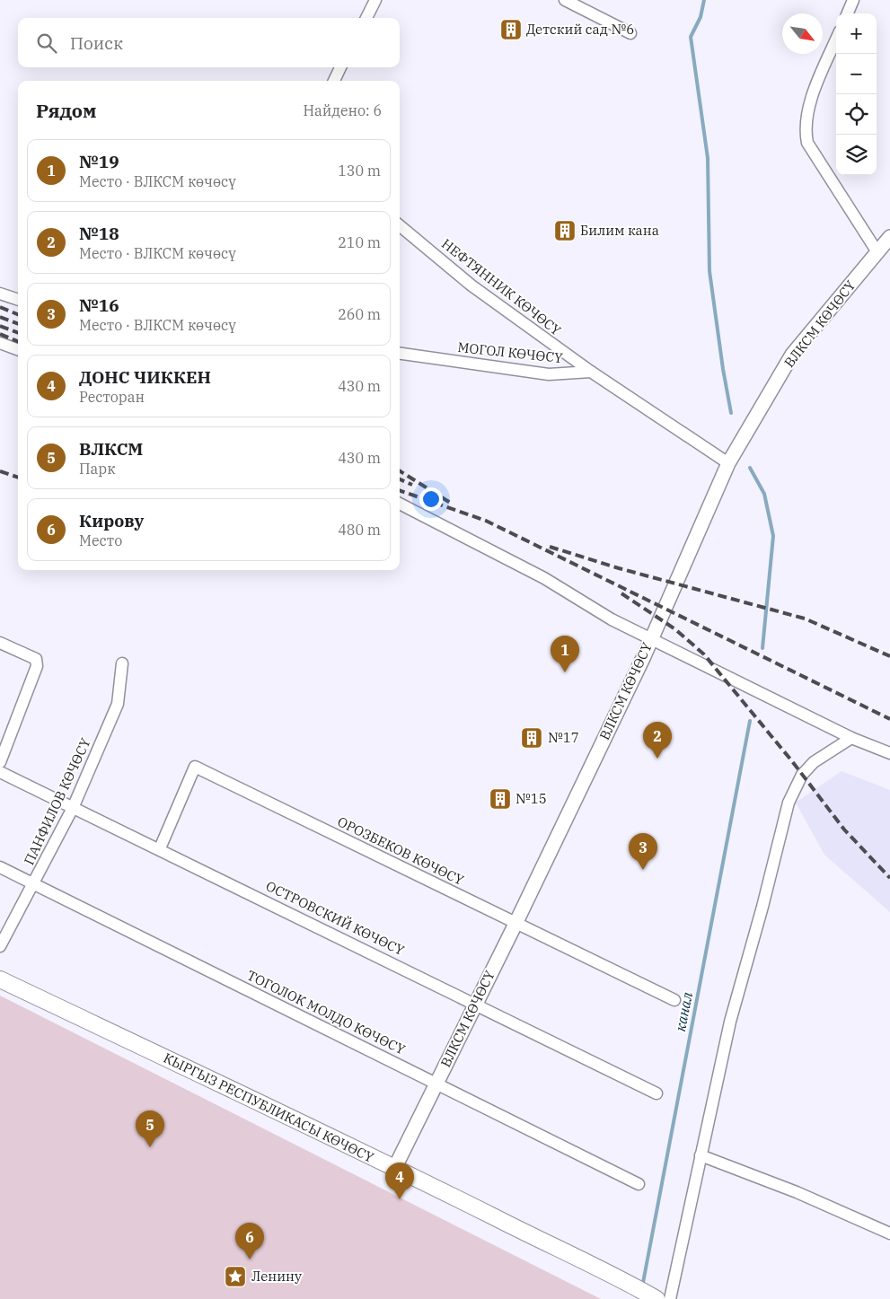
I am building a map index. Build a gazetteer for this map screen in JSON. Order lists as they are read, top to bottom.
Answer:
{
  "streets": {
    "main road": ["КЫРГЫЗ РЕСПУБЛИКАСЫ КӨЧӨСҮ"],
    "street": [
      "НЕФТЯННИК КӨЧӨСҮ",
      "ВЛКСМ КӨЧӨСҮ",
      "МОГОЛ КӨЧӨСҮ",
      "ПАНФИЛОВ КӨЧӨСҮ",
      "ОРОЗБЕКОВ КӨЧӨСҮ",
      "ОСТРОВСКИЙ КӨЧӨСҮ",
      "ТОГОЛОК МОЛДО КӨЧӨСҮ"
    ]
  },
  "crossings": [
    ["НЕФТЯННИК КӨЧӨСҮ", "МОГОЛ КӨЧӨСҮ"],
    ["ВЛКСМ КӨЧӨСҮ", "ОРОЗБЕКОВ КӨЧӨСҮ"],
    ["ВЛКСМ КӨЧӨСҮ", "ОСТРОВСКИЙ КӨЧӨСҮ"],
    ["ВЛКСМ КӨЧӨСҮ", "ТОГОЛОК МОЛДО КӨЧӨСҮ"],
    ["ВЛКСМ КӨЧӨСҮ", "КЫРГЫЗ РЕСПУБЛИКАСЫ КӨЧӨСҮ"],
    ["ПАНФИЛОВ КӨЧӨСҮ", "ОСТРОВСКИЙ КӨЧӨСҮ"],
    ["ПАНФИЛОВ КӨЧӨСҮ", "ТОГОЛОК МОЛДО КӨЧӨСҮ"],
    ["ОРОЗБЕКОВ КӨЧӨСҮ", "ОСТРОВСКИЙ КӨЧӨСҮ"]
  ],
  "water": ["канал"],
  "places": {
    "building": [
      "Детский сад №6",
      "Билим кана",
      "№17",
      "№15"
    ],
    "place": ["Ленину"]
  },
  "north": "bottom right",
  "page": {
    "map_buttons": ["+", "−"],
    "search": "Поиск",
    "heading": ["Рядом", "Найдено: 6"],
    "list": [
      {
        "mark": "1",
        "name": "№19",
        "note": "Место · ВЛКСМ көчөсү",
        "value": "130 m"
      },
      {
        "mark": "2",
        "name": "№18",
        "note": "Место · ВЛКСМ көчөсү",
        "value": "210 m"
      },
      {
        "mark": "3",
        "name": "№16",
        "note": "Место · ВЛКСМ көчөсү",
        "value": "260 m"
      },
      {
        "mark": "4",
        "name": "ДОНС ЧИККЕН",
        "note": "Ресторан",
        "value": "430 m"
      },
      {
        "mark": "5",
        "name": "ВЛКСМ",
        "note": "Парк",
        "value": "430 m"
      },
      {
        "mark": "6",
        "name": "Кирову",
        "note": "Место",
        "value": "480 m"
      }
    ],
    "pins": [
      "1",
      "2",
      "3",
      "5",
      "4",
      "6"
    ]
  }
}
